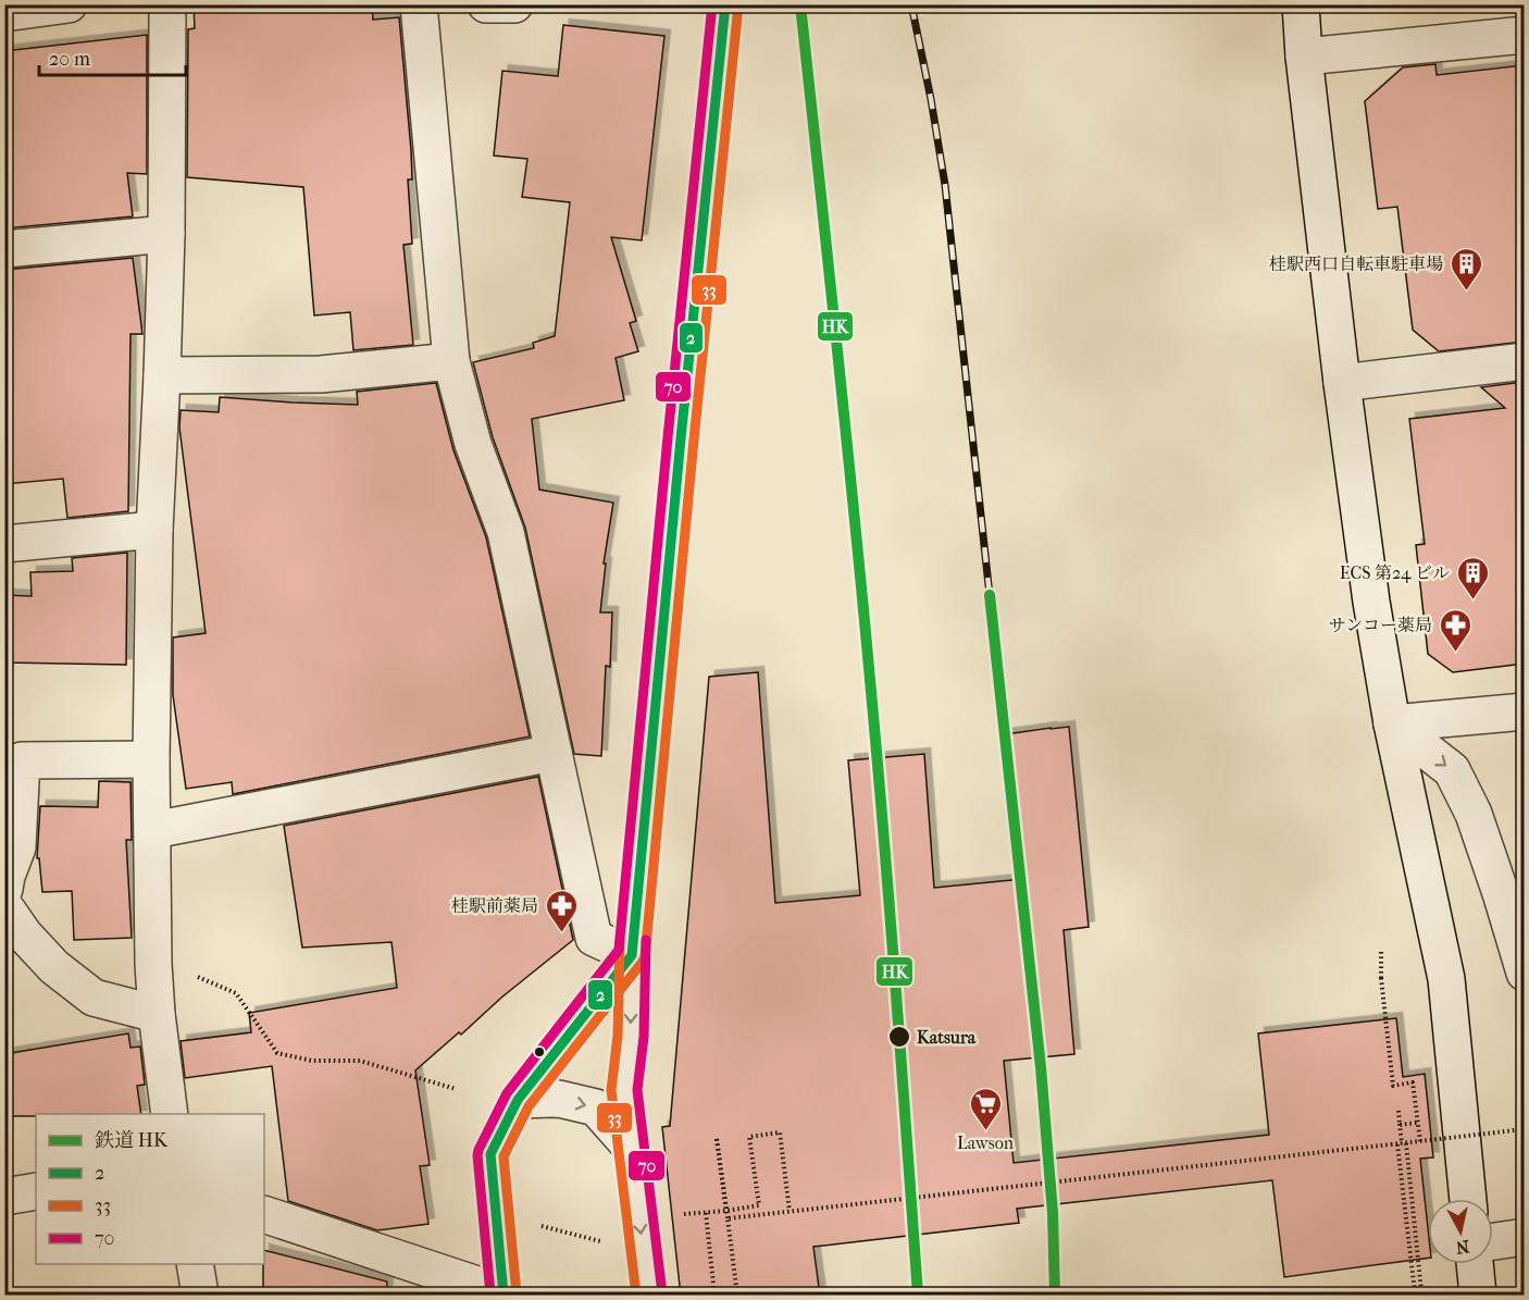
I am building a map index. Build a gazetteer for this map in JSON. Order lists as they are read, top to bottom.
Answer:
{
  "places": {
    "building": ["桂駅西口自転車駐車場", "ECS 第24 ビル"],
    "pharmacy": ["サンコー薬局", "桂駅前薬局"],
    "other": ["Katsura"],
    "supermarket": ["Lawson"]
  },
  "lines": [
    "rail line HK",
    "transit line 2",
    "transit line 70",
    "transit line 33"
  ],
  "legend": [
    "鉄道 HK",
    "2",
    "33",
    "70"
  ],
  "scale_bar": "20 m",
  "north": "bottom"
}
